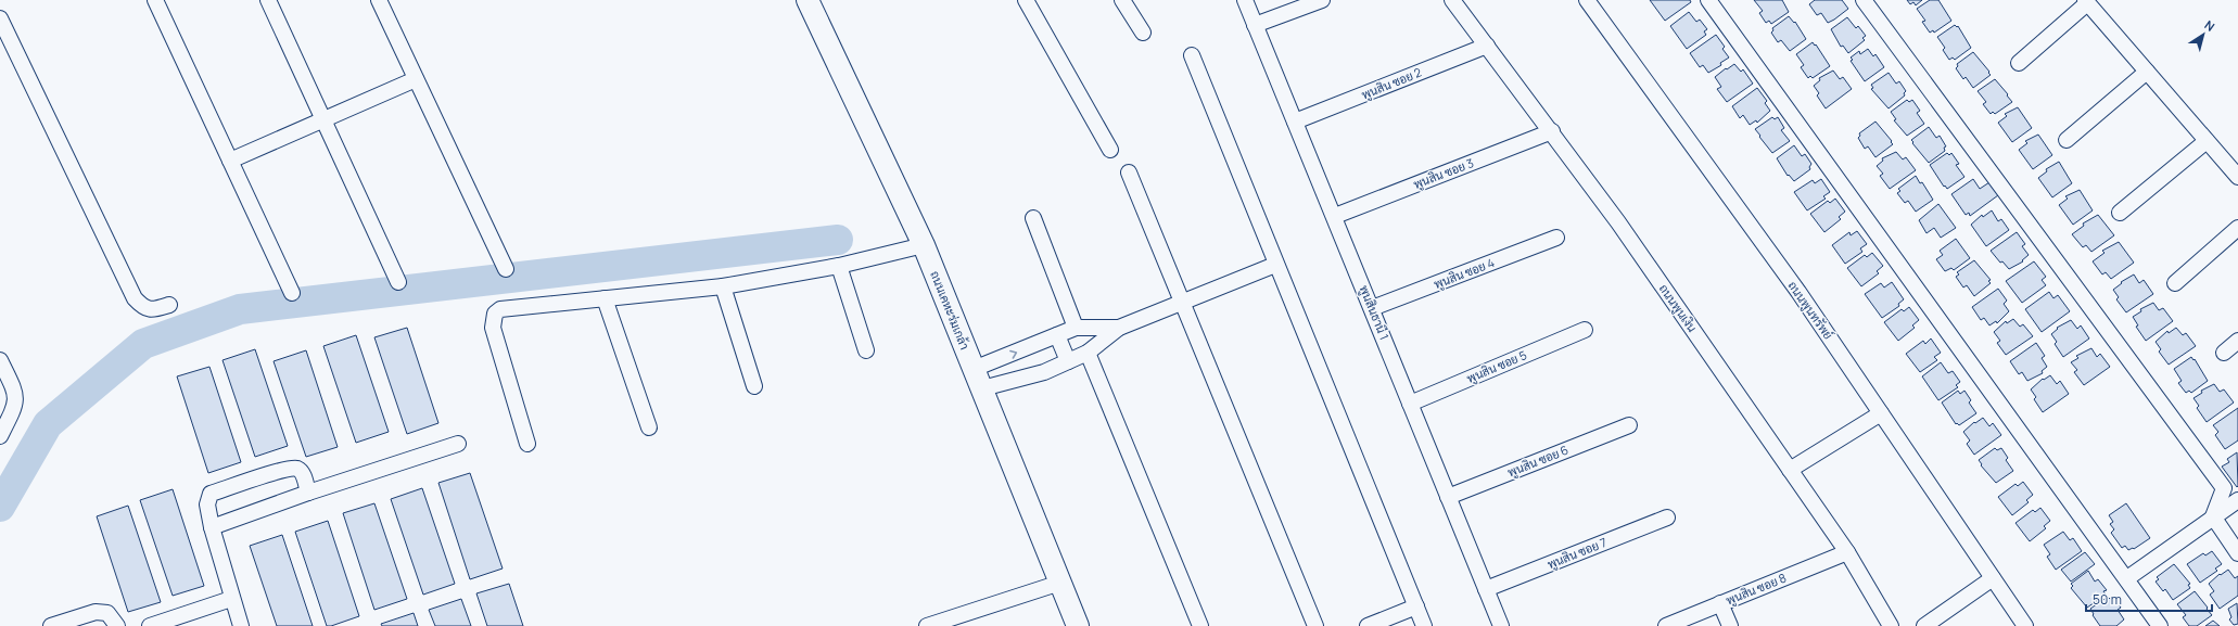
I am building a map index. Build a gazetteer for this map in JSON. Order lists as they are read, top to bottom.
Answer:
{
  "streets": {
    "street": [
      "พูนสิน ซอย 2",
      "พูนสิน ซอย 3",
      "พูนสิน ซอย 4",
      "ถนนพูนเงิน",
      "ถนนเคหะร่มเกล้า",
      "ถนนพูนทรัพย์",
      "พูนสินธานี 1",
      "พูนสิน ซอย 5",
      "พูนสิน ซอย 6",
      "พูนสิน ซอย 7",
      "พูนสิน ซอย 8"
    ]
  },
  "crossings": [
    ["พูนสิน ซอย 2", "ถนนพูนเงิน"],
    ["พูนสิน ซอย 2", "พูนสินธานี 1"],
    ["พูนสิน ซอย 3", "ถนนพูนเงิน"],
    ["พูนสิน ซอย 3", "พูนสินธานี 1"],
    ["พูนสิน ซอย 4", "พูนสินธานี 1"],
    ["ถนนพูนเงิน", "พูนสิน ซอย 8"],
    ["พูนสินธานี 1", "พูนสิน ซอย 5"],
    ["พูนสินธานี 1", "พูนสิน ซอย 6"],
    ["พูนสินธานี 1", "พูนสิน ซอย 7"]
  ],
  "scale_bar": "50 m",
  "north": "top right"
}
